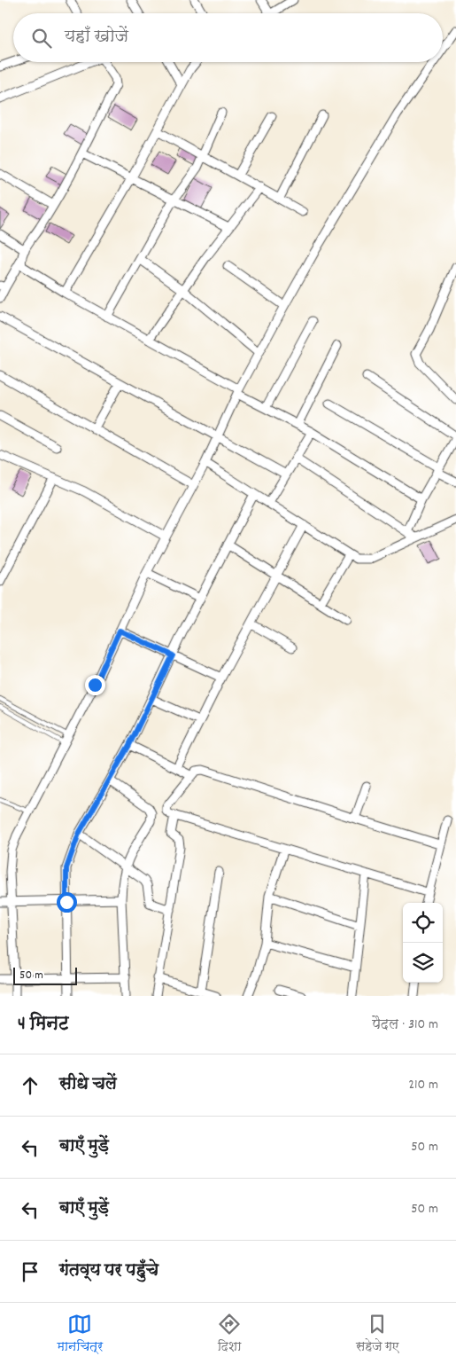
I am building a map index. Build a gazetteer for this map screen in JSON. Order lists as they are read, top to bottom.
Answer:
{
  "scale_bar": "50 m",
  "page": {
    "search": "यहाँ खोजें",
    "scale": "50 m",
    "heading": ["4 मिनट", "पैदल · 310 m"],
    "list": [
      ["सीधे चलें", "210 m"],
      ["बाएँ मुड़ें", "50 m"],
      ["बाएँ मुड़ें", "50 m"],
      "गंतव्य पर पहुँचे"
    ],
    "nav": ["मानचित्र", "दिशा", "सहेजे गए"]
  }
}
